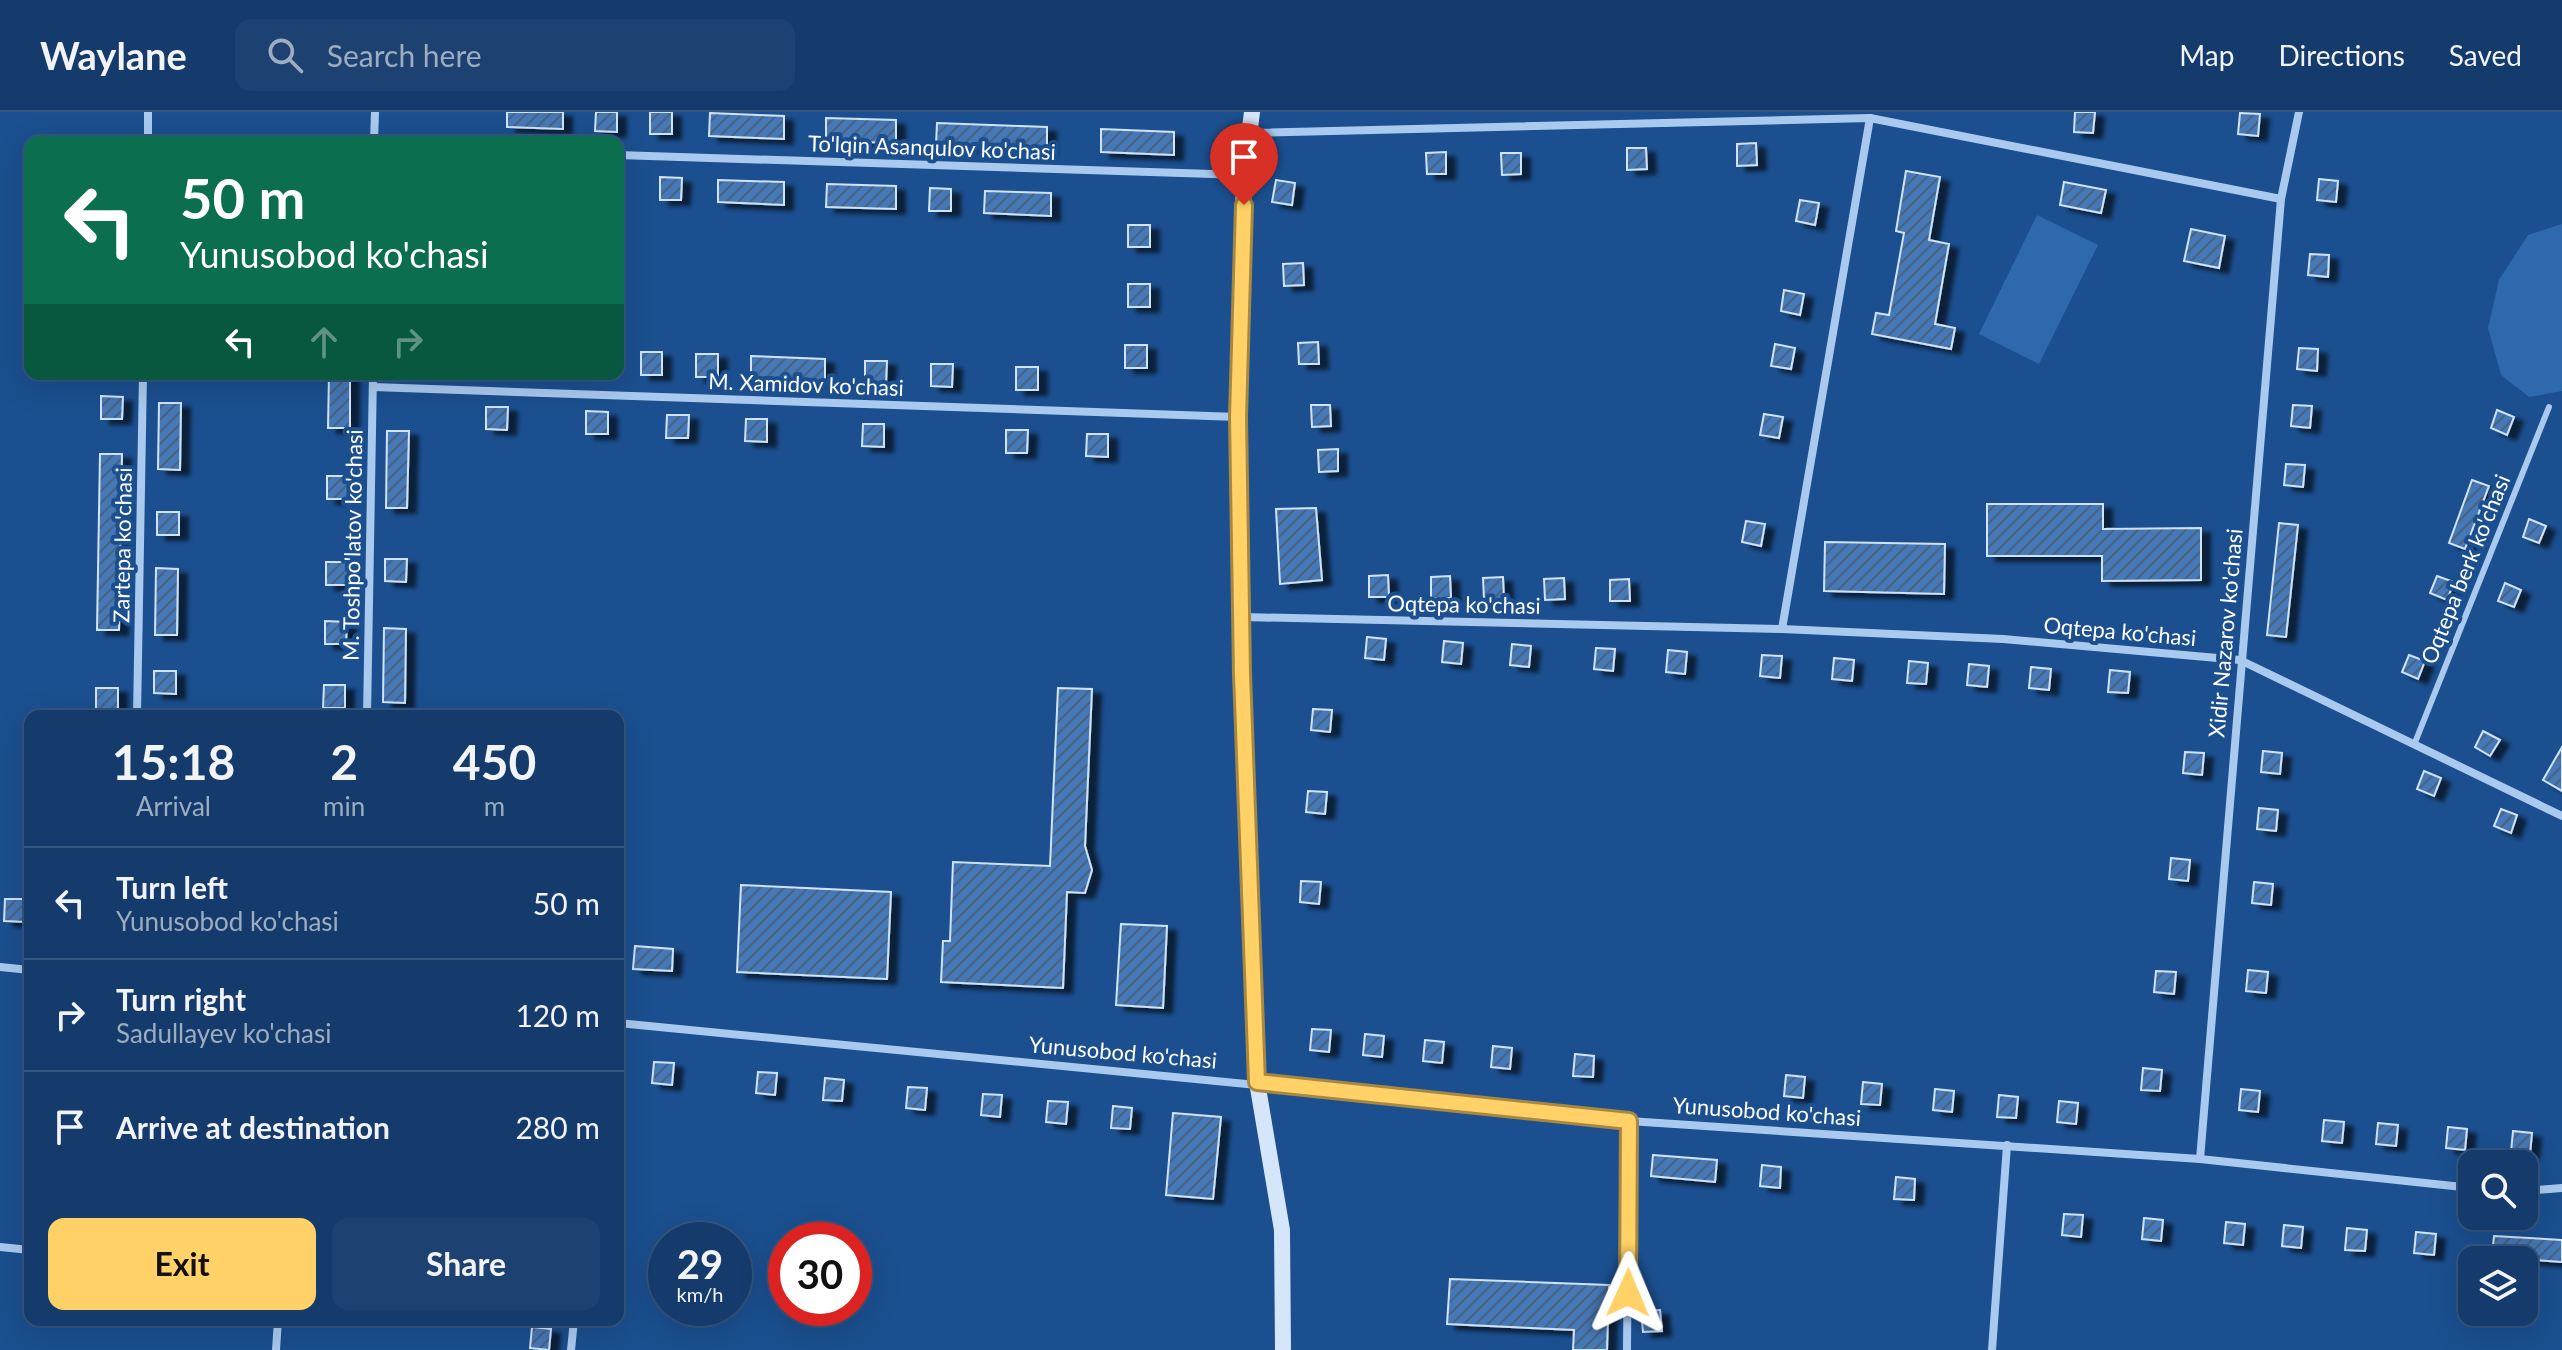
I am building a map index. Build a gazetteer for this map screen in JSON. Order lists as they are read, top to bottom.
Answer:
{
  "streets": {
    "street": [
      "To'lqin Asanqulov ko'chasi",
      "M. Xamidov ko'chasi",
      "Zartepa ko'chasi",
      "M. Toshpo'latov ko'chasi",
      "Oqtepa ko'chasi",
      "Xidir Nazarov ko'chasi",
      "Yunusobod ko'chasi"
    ],
    "lane": ["Oqtepa berk ko'chasi"]
  },
  "crossings": [
    ["M. Xamidov ko'chasi", "M. Toshpo'latov ko'chasi"],
    ["Oqtepa berk ko'chasi", "Oqtepa ko'chasi"],
    ["Oqtepa ko'chasi", "Xidir Nazarov ko'chasi"],
    ["Xidir Nazarov ko'chasi", "Yunusobod ko'chasi"]
  ],
  "page": {
    "header": "Waylane",
    "search": "Search here",
    "nav": ["Map", "Directions", "Saved"],
    "turn": ["50 m", "Yunusobod ko'chasi"],
    "eta": [
      "15:18",
      "Arrival",
      "2",
      "min",
      "450",
      "m"
    ],
    "list": [
      {
        "name": "Turn left",
        "note": "Yunusobod ko'chasi",
        "value": "50 m"
      },
      {
        "name": "Turn right",
        "note": "Sadullayev ko'chasi",
        "value": "120 m"
      },
      {
        "name": "Arrive at destination",
        "value": "280 m"
      }
    ],
    "buttons": ["Exit", "Share"],
    "speed": "29 km/h",
    "limit": "30"
  }
}
